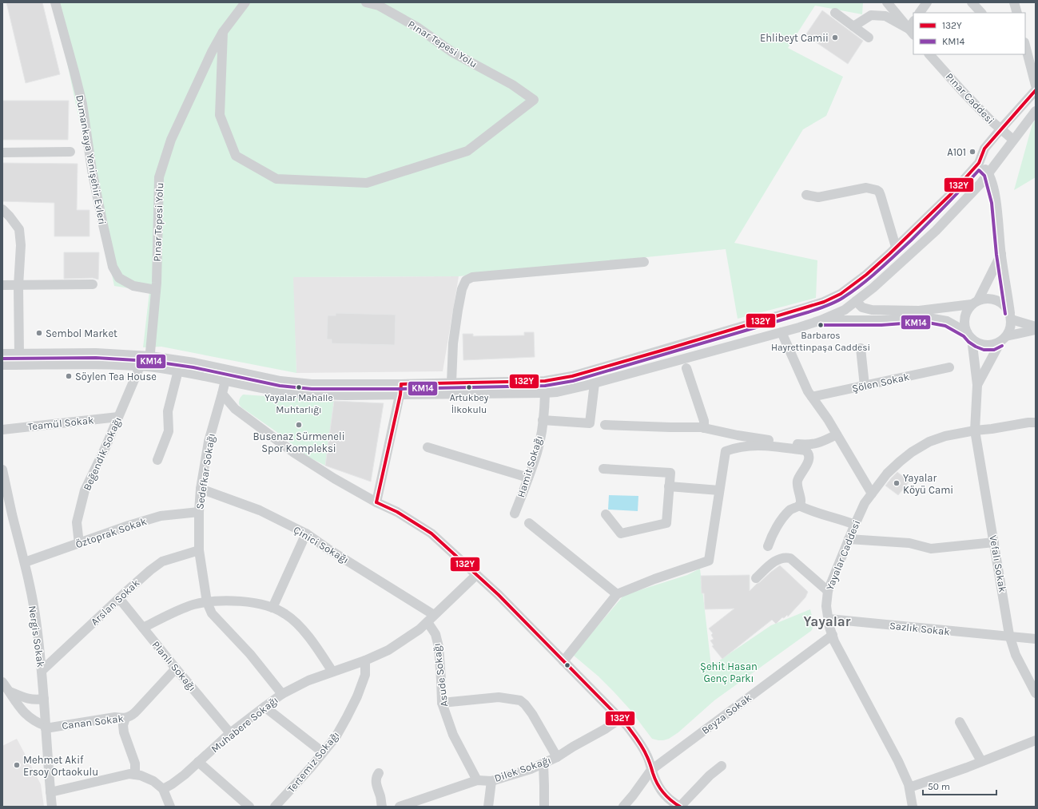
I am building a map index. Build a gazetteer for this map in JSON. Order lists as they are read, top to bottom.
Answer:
{
  "streets": {
    "street": [
      "Pınar Tepesi Yolu",
      "Pınar Caddesi",
      "Dumankaya Yenişehir Evleri",
      "Şölen Sokak",
      "Teamül Sokak",
      "Beğendik Sokağı",
      "Hamit Sokağı",
      "Sedefkar Sokağı",
      "Öztoprak Sokak",
      "Çinici Sokağı",
      "Yayalar Caddesi",
      "Vefalı Sokak",
      "Arslan Sokak",
      "Sazlık Sokak",
      "Nergis Sokak",
      "Planlı Sokağı",
      "Asude Sokağı",
      "Beyza Sokak",
      "Canan Sokak",
      "Muhabere Sokağı",
      "Tertemiz Sokağı",
      "Dilek Sokağı"
    ]
  },
  "crossings": [
    ["Pınar Tepesi Yolu", "Dumankaya Yenişehir Evleri"],
    ["Pınar Tepesi Yolu", "Beğendik Sokağı"],
    ["Teamül Sokak", "Beğendik Sokağı"],
    ["Beğendik Sokağı", "Öztoprak Sokak"],
    ["Sedefkar Sokağı", "Öztoprak Sokak"],
    ["Sedefkar Sokağı", "Çinici Sokağı"],
    ["Sedefkar Sokağı", "Arslan Sokak"],
    ["Sedefkar Sokağı", "Muhabere Sokağı"],
    ["Öztoprak Sokak", "Nergis Sokak"],
    ["Çinici Sokağı", "Asude Sokağı"],
    ["Çinici Sokağı", "Muhabere Sokağı"],
    ["Yayalar Caddesi", "Vefalı Sokak"],
    ["Yayalar Caddesi", "Sazlık Sokak"],
    ["Yayalar Caddesi", "Beyza Sokak"],
    ["Vefalı Sokak", "Sazlık Sokak"],
    ["Arslan Sokak", "Nergis Sokak"],
    ["Arslan Sokak", "Planlı Sokağı"],
    ["Nergis Sokak", "Canan Sokak"],
    ["Planlı Sokağı", "Canan Sokak"],
    ["Planlı Sokağı", "Muhabere Sokağı"],
    ["Asude Sokağı", "Muhabere Sokağı"],
    ["Asude Sokağı", "Dilek Sokağı"],
    ["Muhabere Sokağı", "Tertemiz Sokağı"]
  ],
  "districts": ["Yayalar"],
  "parks": ["Şehit Hasan Genç Parkı"],
  "places": [
    "Ehlibeyt Camii",
    "A101",
    "Barbaros Hayrettinpaşa Caddesi",
    "Sembol Market",
    "Söylen Tea House",
    "Yayalar Mahalle Muhtarlığı",
    "Artukbey İlkokulu",
    "Busenaz Sürmeneli Spor Kompleksi",
    "Yayalar Köyü Cami",
    "Mehmet Akif Ersoy Ortaokulu"
  ],
  "lines": ["transit line 132Y", "transit line KM14"],
  "legend": ["132Y", "KM14"],
  "scale_bar": "50 m"
}
